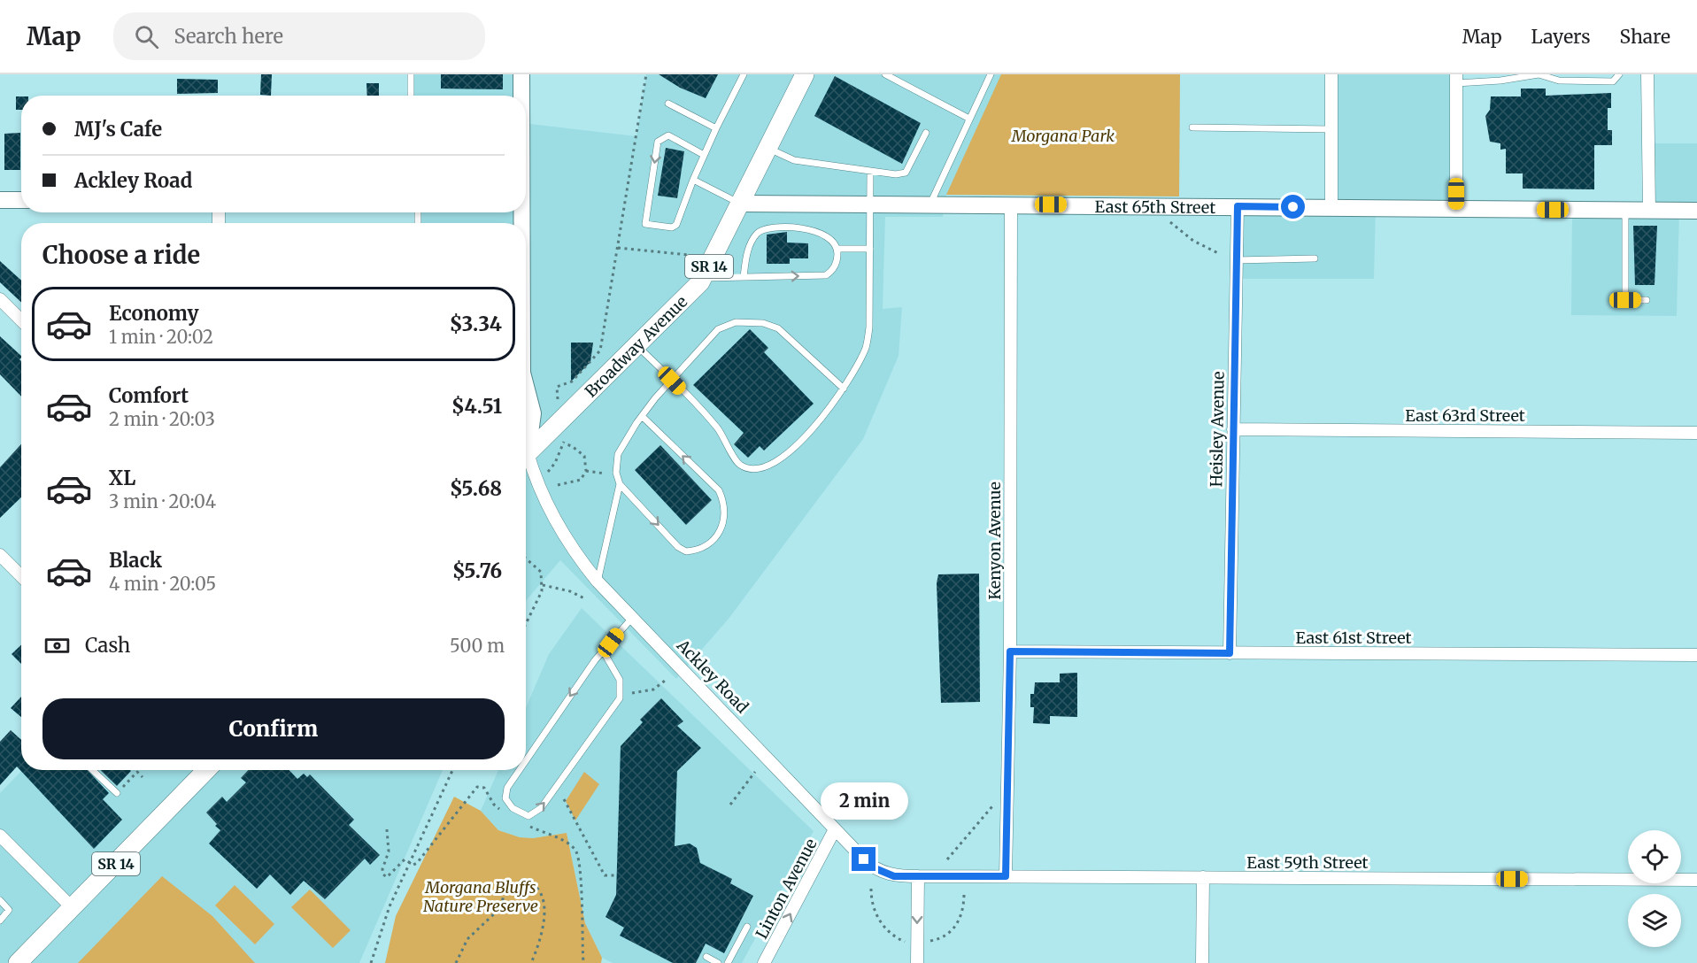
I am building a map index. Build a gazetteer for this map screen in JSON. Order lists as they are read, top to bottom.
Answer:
{
  "streets": {
    "main road": ["SR 14", "Broadway Avenue"],
    "street": [
      "East 65th Street",
      "East 63rd Street",
      "Heisley Avenue",
      "Kenyon Avenue",
      "East 61st Street",
      "Ackley Road",
      "East 59th Street",
      "Linton Avenue"
    ]
  },
  "crossings": [
    ["East 65th Street", "Broadway Avenue"],
    ["East 65th Street", "Heisley Avenue"],
    ["East 65th Street", "Kenyon Avenue"],
    ["East 63rd Street", "Heisley Avenue"],
    ["Heisley Avenue", "East 61st Street"],
    ["Kenyon Avenue", "East 61st Street"],
    ["Kenyon Avenue", "East 59th Street"],
    ["Ackley Road", "East 59th Street"],
    ["Ackley Road", "Linton Avenue"]
  ],
  "one_way": ["Linton Avenue"],
  "parks": ["Morgana Park", "Morgana Bluffs Nature Preserve"],
  "page": {
    "header": "Map",
    "search": "Search here",
    "nav": ["Map", "Layers", "Share"],
    "banner": ["MJ's Cafe", "Ackley Road"],
    "heading": "Choose a ride",
    "list": [
      {
        "name": "Economy",
        "note": "1 min · 20:02",
        "value": "$3.34"
      },
      {
        "name": "Comfort",
        "note": "2 min · 20:03",
        "value": "$4.51"
      },
      {
        "name": "XL",
        "note": "3 min · 20:04",
        "value": "$5.68"
      },
      {
        "name": "Black",
        "note": "4 min · 20:05",
        "value": "$5.76"
      }
    ],
    "pay": ["Cash", "500 m"],
    "buttons": "Confirm",
    "bubble": "2 min"
  }
}
